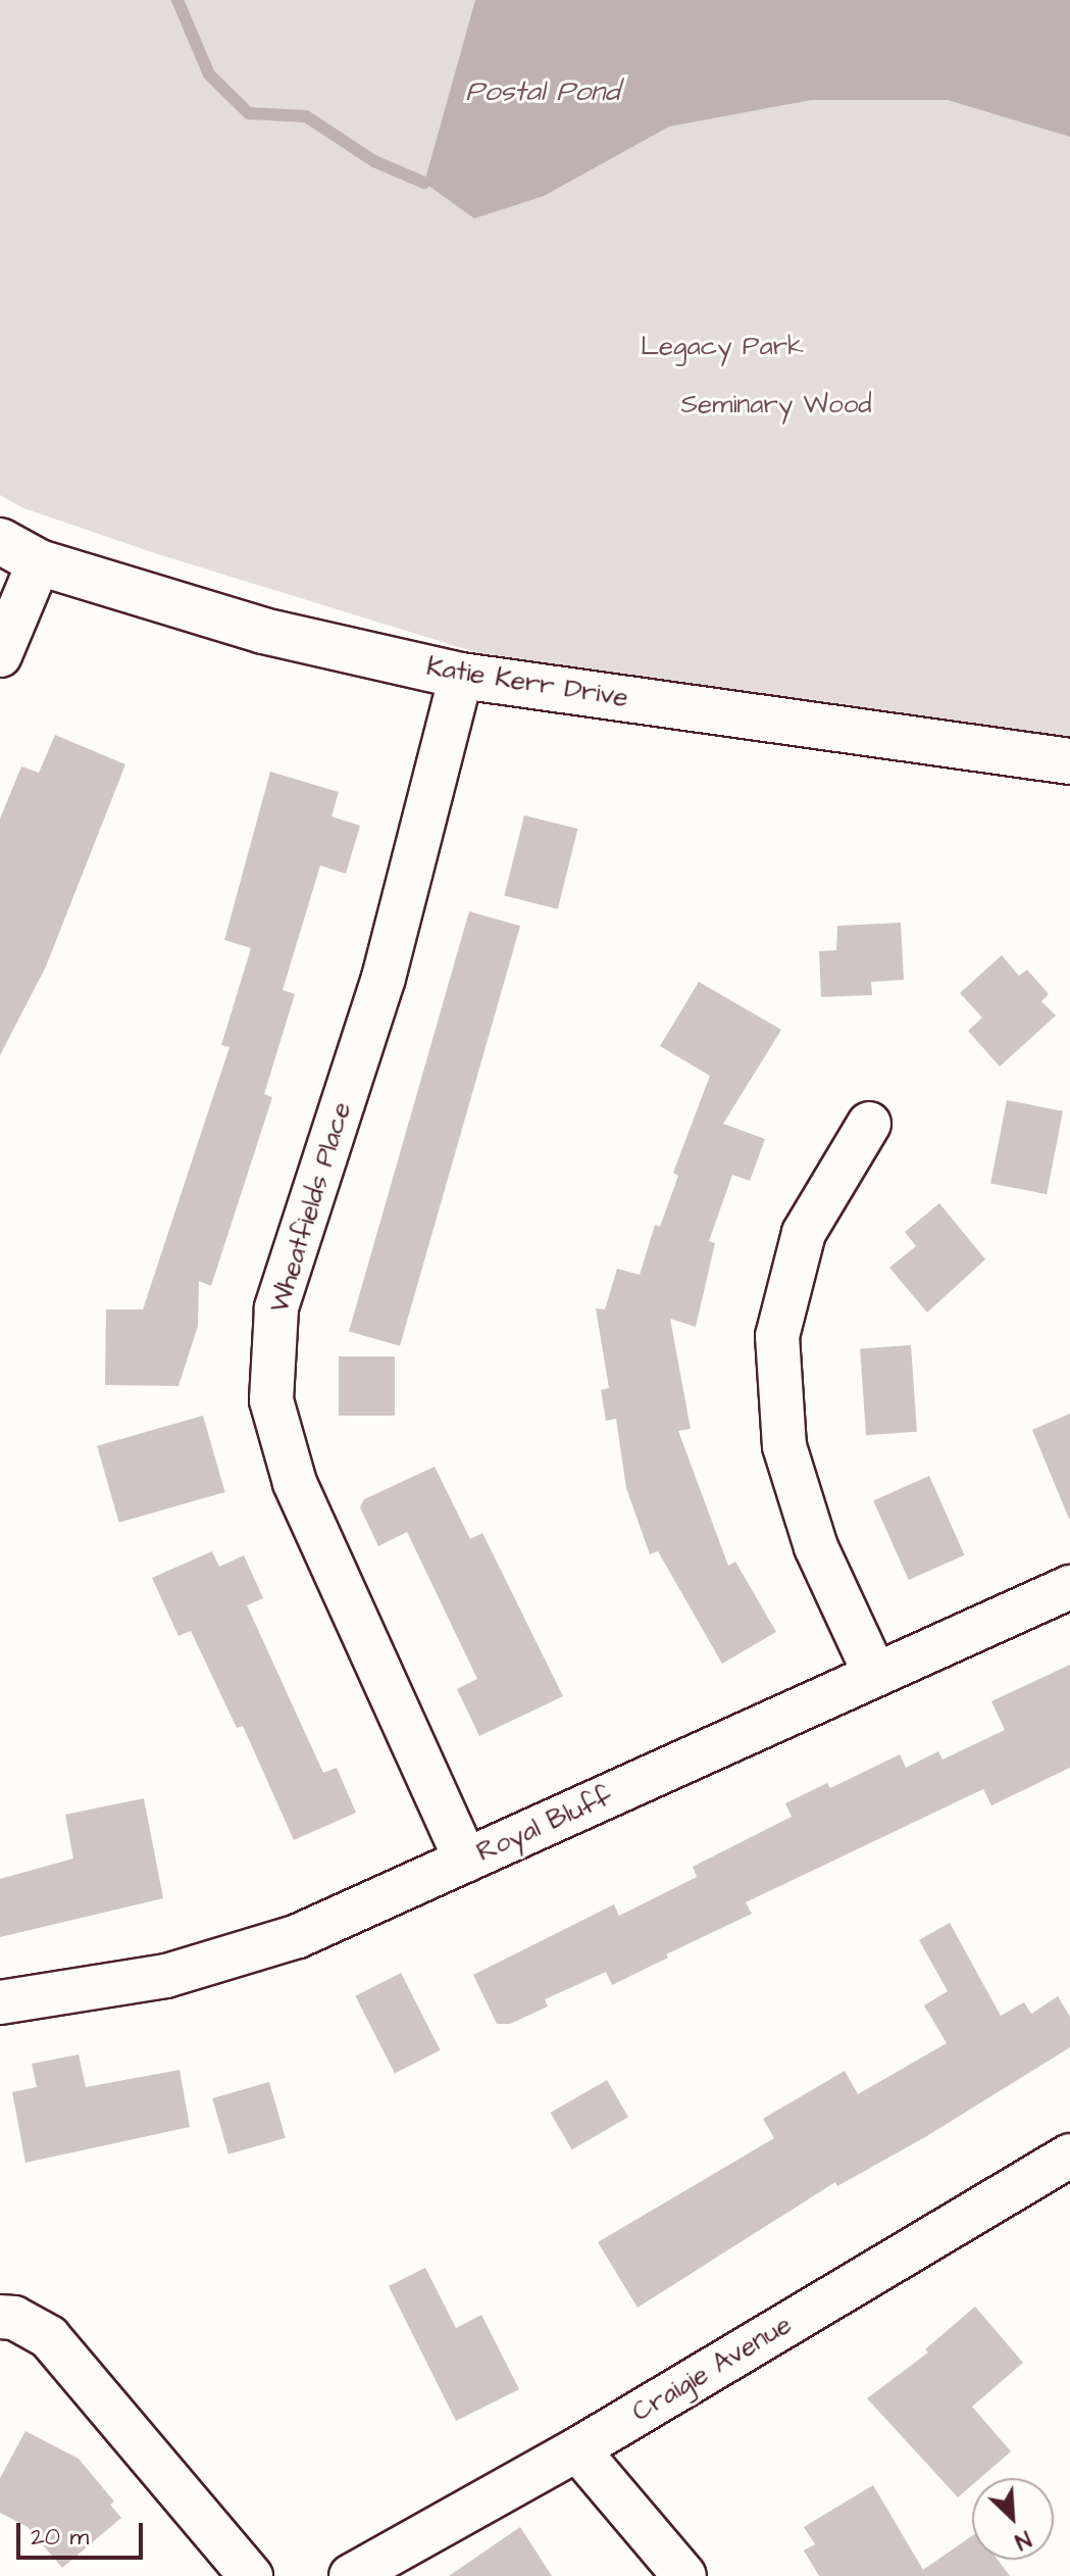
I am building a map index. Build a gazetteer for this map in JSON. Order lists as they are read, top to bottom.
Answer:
{
  "streets": {
    "street": [
      "Katie Kerr Drive",
      "Wheatfields Place",
      "Royal Bluff",
      "Craigie Avenue"
    ]
  },
  "crossings": [
    ["Katie Kerr Drive", "Wheatfields Place"],
    ["Wheatfields Place", "Royal Bluff"]
  ],
  "water": ["Postal Pond"],
  "parks": ["Legacy Park", "Seminary Wood"],
  "scale_bar": "20 m",
  "north": "bottom right"
}
